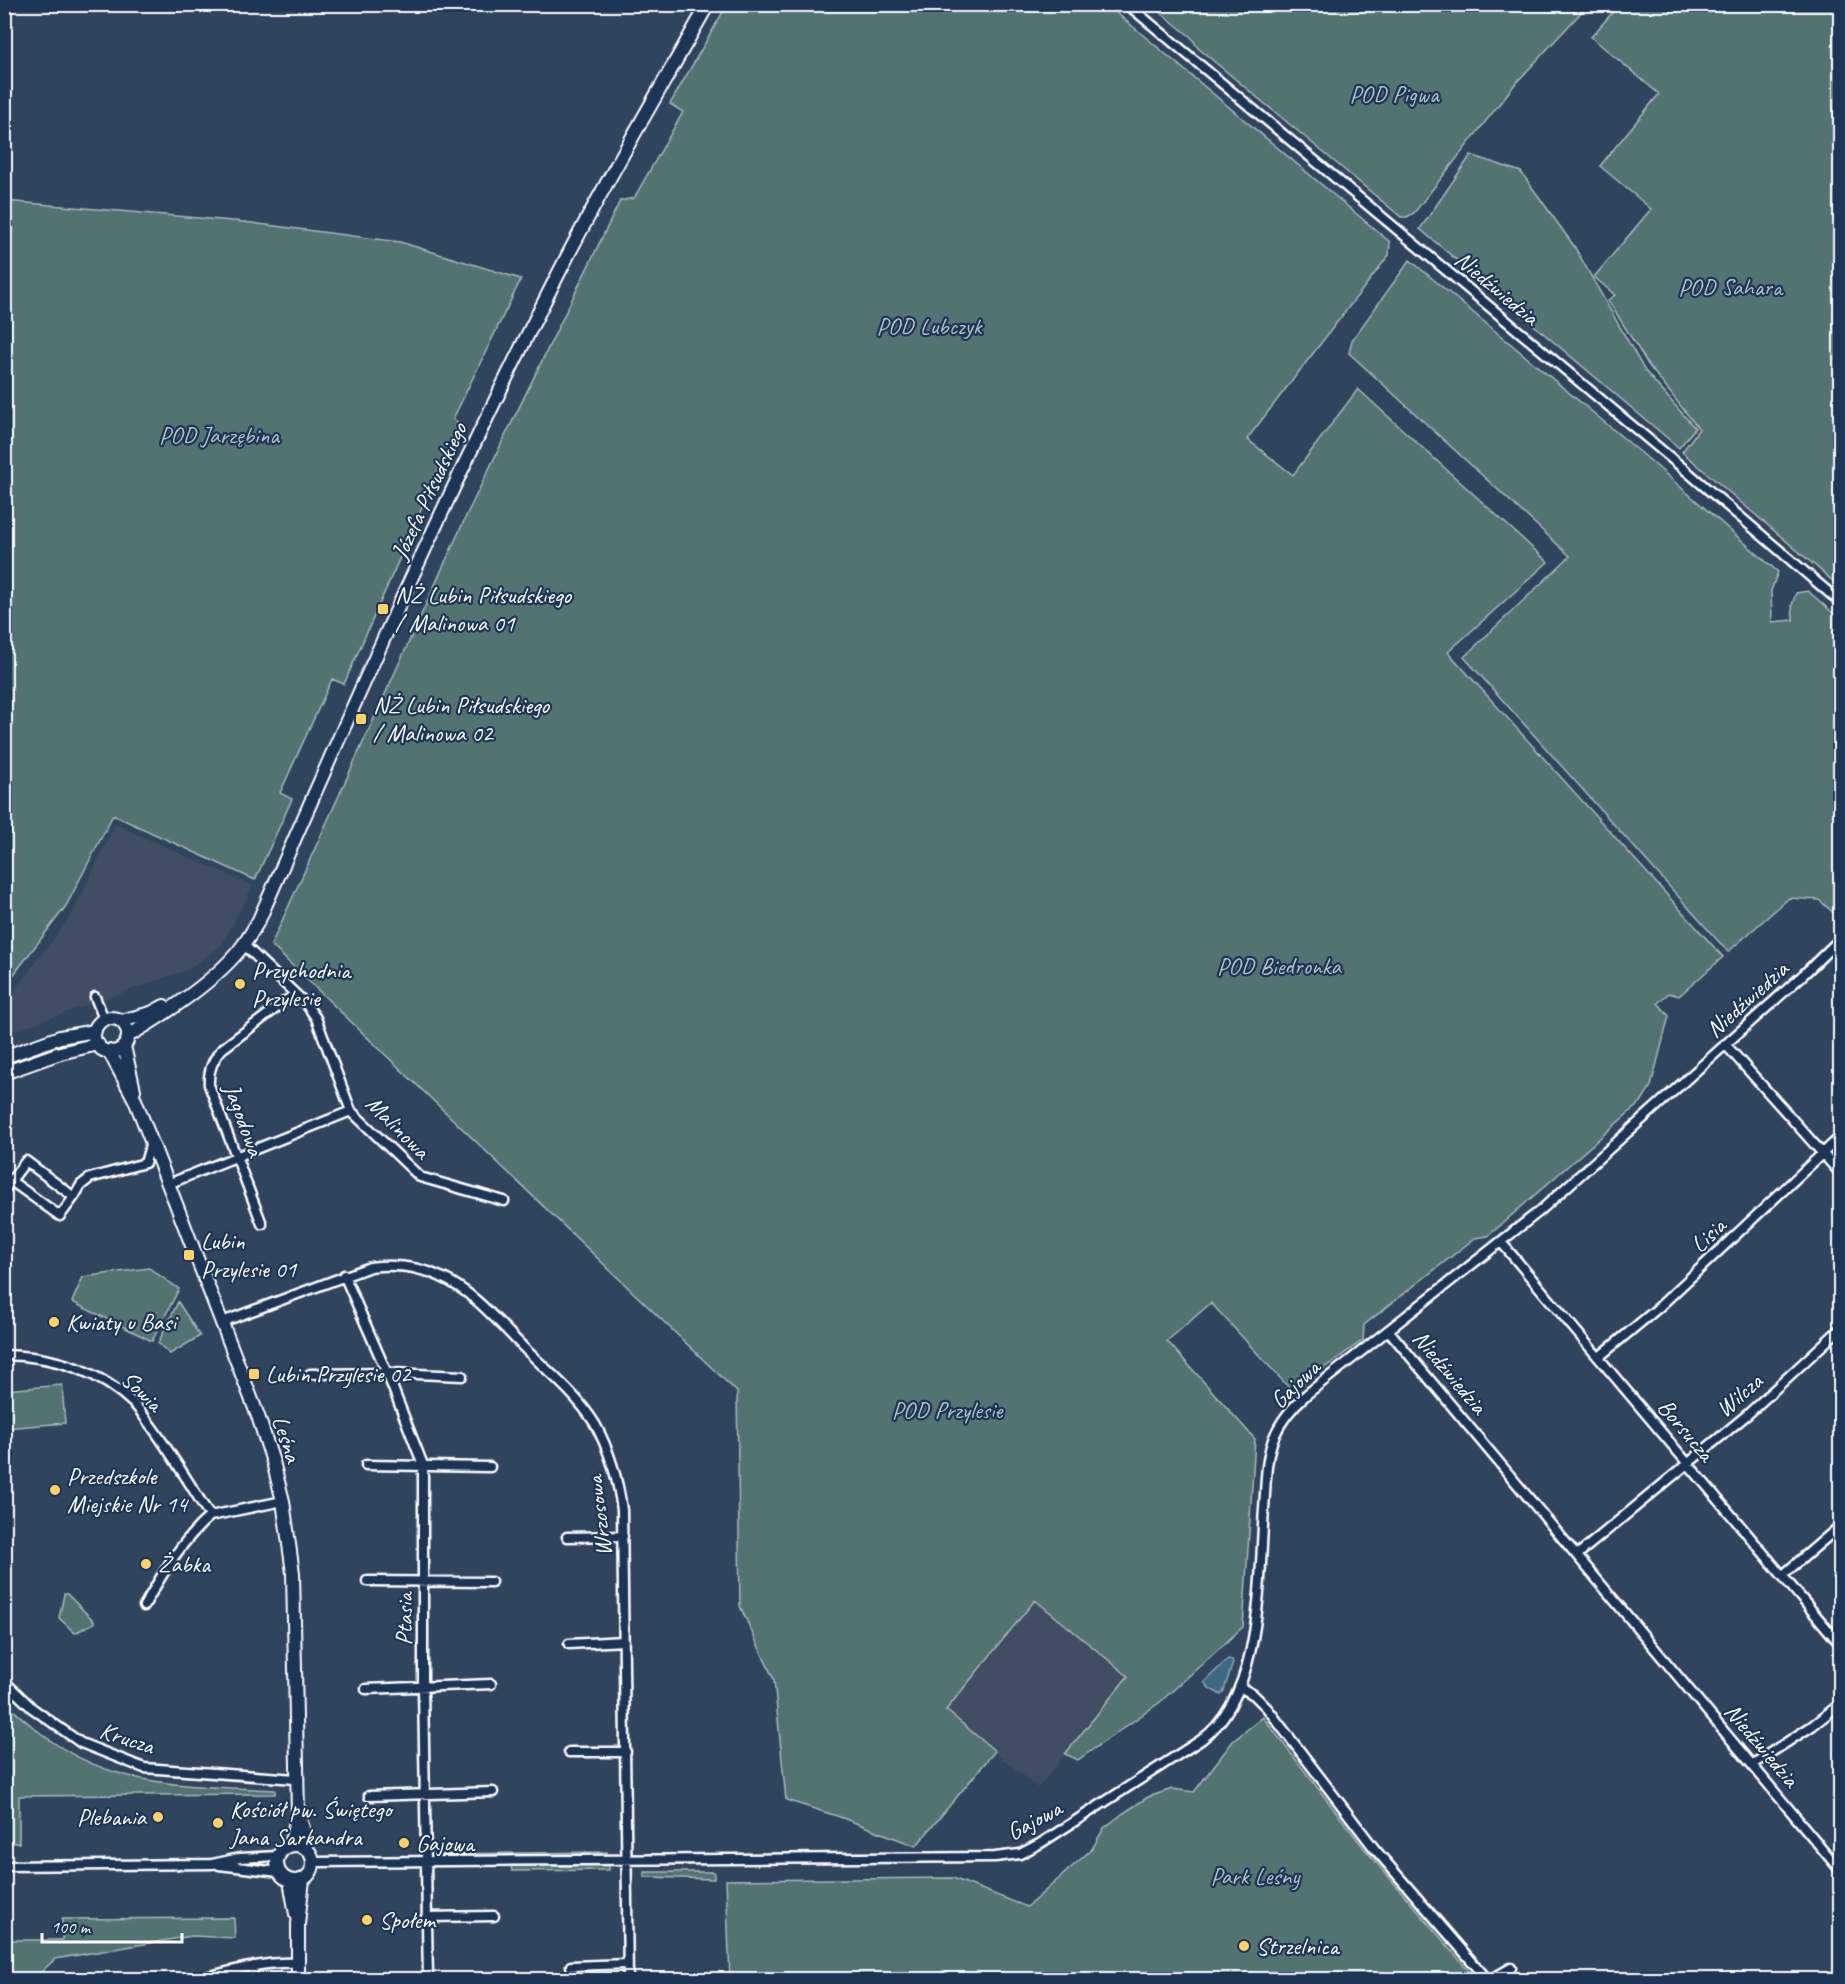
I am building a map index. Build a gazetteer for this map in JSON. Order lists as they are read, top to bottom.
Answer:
{
  "streets": {
    "street": [
      "Niedźwiedzia",
      "Józefa Piłsudskiego",
      "Jagodowa",
      "Malinowa",
      "Lisia",
      "Gajowa",
      "Sowia",
      "Wilcza",
      "Borsucza",
      "Leśna",
      "Wrzosowa",
      "Ptasia",
      "Krucza"
    ]
  },
  "crossings": [
    ["Niedźwiedzia", "Gajowa"],
    ["Niedźwiedzia", "Wilcza"],
    ["Niedźwiedzia", "Borsucza"],
    ["Józefa Piłsudskiego", "Malinowa"],
    ["Józefa Piłsudskiego", "Leśna"],
    ["Jagodowa", "Malinowa"],
    ["Lisia", "Borsucza"],
    ["Gajowa", "Leśna"],
    ["Gajowa", "Wrzosowa"],
    ["Gajowa", "Ptasia"],
    ["Wilcza", "Borsucza"],
    ["Leśna", "Wrzosowa"],
    ["Leśna", "Krucza"],
    ["Wrzosowa", "Ptasia"]
  ],
  "parks": [
    "POD Pigwa",
    "POD Sahara",
    "POD Lubczyk",
    "POD Jarzębina",
    "POD Biedronka",
    "POD Przylesie",
    "Park Leśny"
  ],
  "places": {
    "transit": [
      "NŻ Lubin Piłsudskiego / Malinowa 01",
      "NŻ Lubin Piłsudskiego / Malinowa 02",
      "Lubin Przylesie 01",
      "Lubin Przylesie 02"
    ],
    "other": [
      "Przychodnia Przylesie",
      "Kwiaty u Basi",
      "Przedszkole Miejskie Nr 14",
      "Żabka",
      "Plebania",
      "Kościół pw. Świętego Jana Sarkandra",
      "Gajowa",
      "Społem",
      "Strzelnica"
    ]
  },
  "scale_bar": "100 m"
}
